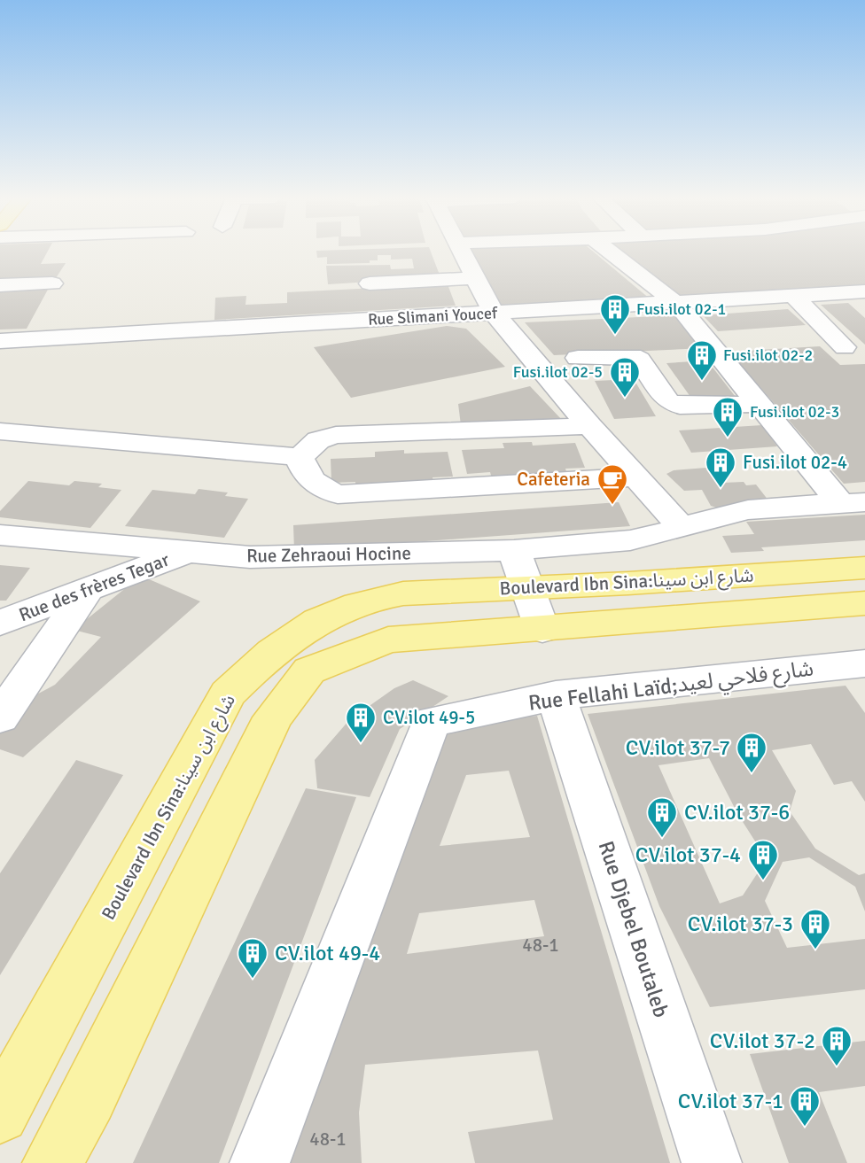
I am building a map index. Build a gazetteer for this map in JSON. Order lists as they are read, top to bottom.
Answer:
{
  "streets": {
    "main road": ["Boulevard Ibn Sina:شارع ابن سينا"],
    "street": [
      "Rue Slimani Youcef",
      "Rue Zehraoui Hocine",
      "Rue des frères Tegar",
      "Rue Fellahi Laïd;شارع فلاحي لعيد",
      "Rue Djebel Boutaleb"
    ]
  },
  "crossings": [
    ["Rue Zehraoui Hocine", "Rue des frères Tegar"],
    ["Rue Fellahi Laïd;شارع فلاحي لعيد", "Rue Djebel Boutaleb"]
  ],
  "places": {
    "building": [
      "Fusi.ilot 02-1",
      "Fusi.ilot 02-2",
      "Fusi.ilot 02-5",
      "Fusi.ilot 02-3",
      "Fusi.ilot 02-4",
      "CV.ilot 49-5",
      "CV.ilot 37-7",
      "CV.ilot 37-6",
      "CV.ilot 37-4",
      "CV.ilot 37-3",
      "CV.ilot 49-4",
      "CV.ilot 37-2",
      "CV.ilot 37-1"
    ],
    "cafe": ["Cafeteria"]
  },
  "house_numbers": ["48-1", "48-1"]
}
